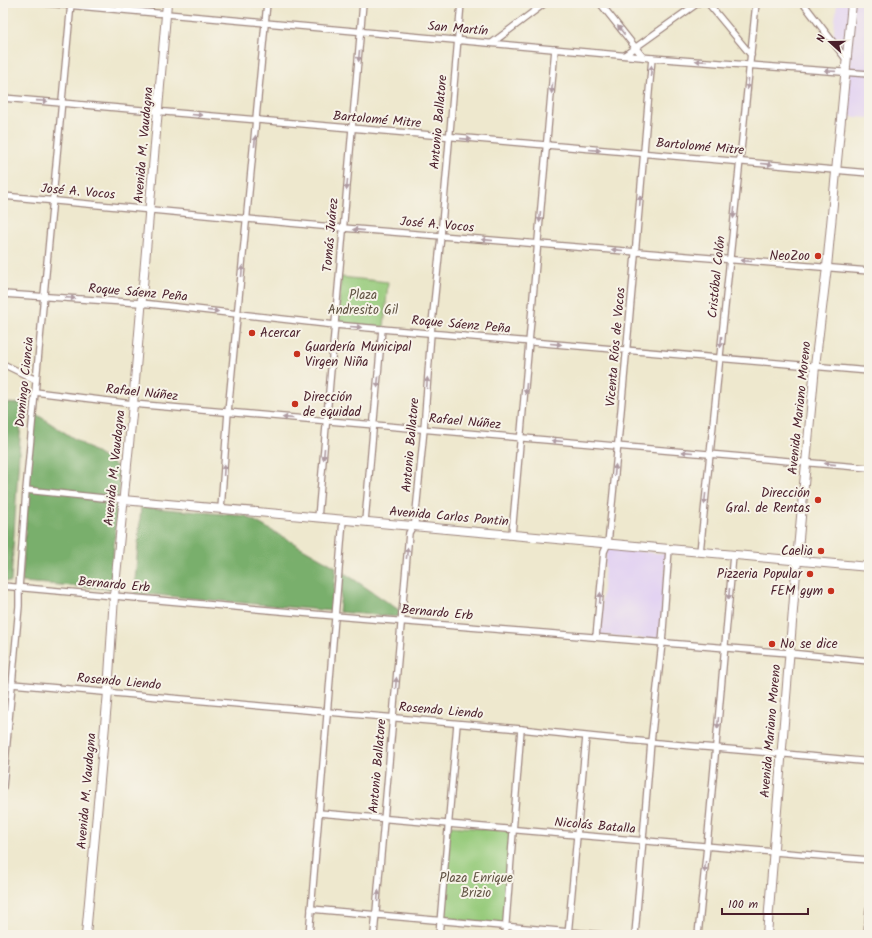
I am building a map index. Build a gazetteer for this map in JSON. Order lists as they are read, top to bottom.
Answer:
{
  "streets": {
    "main road": ["Avenida M. Vaudagna", "Avenida Mariano Moreno", "Avenida Carlos Pontin"],
    "street": [
      "San Martín",
      "Bartolomé Mitre",
      "Antonio Ballatore",
      "José A. Vocos",
      "Tomás Juárez",
      "Cristóbal Colón",
      "Roque Sáenz Peña",
      "Vicenta Ríos de Vocos",
      "Domingo Ciancia",
      "Rafael Núñez",
      "Bernardo Erb",
      "Rosendo Liendo",
      "Nicolás Batalla"
    ]
  },
  "crossings": [
    ["San Martín", "Antonio Ballatore"],
    ["San Martín", "Avenida M. Vaudagna"],
    ["San Martín", "Tomás Juárez"],
    ["San Martín", "Cristóbal Colón"],
    ["San Martín", "Vicenta Ríos de Vocos"],
    ["San Martín", "Domingo Ciancia"],
    ["San Martín", "Avenida Mariano Moreno"],
    ["Bartolomé Mitre", "Antonio Ballatore"],
    ["Bartolomé Mitre", "Avenida M. Vaudagna"],
    ["Bartolomé Mitre", "Tomás Juárez"],
    ["Bartolomé Mitre", "Cristóbal Colón"],
    ["Bartolomé Mitre", "Vicenta Ríos de Vocos"],
    ["Bartolomé Mitre", "Domingo Ciancia"],
    ["Bartolomé Mitre", "Avenida Mariano Moreno"],
    ["Antonio Ballatore", "José A. Vocos"],
    ["Antonio Ballatore", "Roque Sáenz Peña"],
    ["Antonio Ballatore", "Rafael Núñez"],
    ["Antonio Ballatore", "Avenida Carlos Pontin"],
    ["Antonio Ballatore", "Bernardo Erb"],
    ["Antonio Ballatore", "Rosendo Liendo"],
    ["Antonio Ballatore", "Nicolás Batalla"],
    ["Avenida M. Vaudagna", "José A. Vocos"],
    ["Avenida M. Vaudagna", "Roque Sáenz Peña"],
    ["Avenida M. Vaudagna", "Rafael Núñez"],
    ["Avenida M. Vaudagna", "Avenida Carlos Pontin"],
    ["Avenida M. Vaudagna", "Bernardo Erb"],
    ["Avenida M. Vaudagna", "Rosendo Liendo"],
    ["José A. Vocos", "Tomás Juárez"],
    ["José A. Vocos", "Cristóbal Colón"],
    ["José A. Vocos", "Vicenta Ríos de Vocos"],
    ["José A. Vocos", "Domingo Ciancia"],
    ["José A. Vocos", "Avenida Mariano Moreno"],
    ["Tomás Juárez", "Roque Sáenz Peña"],
    ["Tomás Juárez", "Rafael Núñez"],
    ["Tomás Juárez", "Avenida Carlos Pontin"],
    ["Cristóbal Colón", "Roque Sáenz Peña"],
    ["Cristóbal Colón", "Rafael Núñez"],
    ["Cristóbal Colón", "Avenida Carlos Pontin"],
    ["Roque Sáenz Peña", "Vicenta Ríos de Vocos"],
    ["Roque Sáenz Peña", "Domingo Ciancia"],
    ["Roque Sáenz Peña", "Avenida Mariano Moreno"],
    ["Vicenta Ríos de Vocos", "Rafael Núñez"],
    ["Vicenta Ríos de Vocos", "Avenida Carlos Pontin"],
    ["Vicenta Ríos de Vocos", "Bernardo Erb"],
    ["Domingo Ciancia", "Rafael Núñez"],
    ["Domingo Ciancia", "Avenida Carlos Pontin"],
    ["Domingo Ciancia", "Bernardo Erb"],
    ["Domingo Ciancia", "Rosendo Liendo"],
    ["Rafael Núñez", "Avenida Mariano Moreno"],
    ["Avenida Mariano Moreno", "Avenida Carlos Pontin"],
    ["Avenida Mariano Moreno", "Bernardo Erb"],
    ["Avenida Mariano Moreno", "Rosendo Liendo"],
    ["Avenida Mariano Moreno", "Nicolás Batalla"]
  ],
  "one_way": [
    "Bartolomé Mitre",
    "Antonio Ballatore",
    "José A. Vocos",
    "Cristóbal Colón",
    "Roque Sáenz Peña",
    "Vicenta Ríos de Vocos",
    "Rafael Núñez"
  ],
  "parks": ["Plaza Andresito Gil", "Plaza Enrique Brizio"],
  "places": [
    "NeoZoo",
    "Acercar",
    "Guardería Municipal Virgen Niña",
    "Dirección de equidad",
    "Dirección Gral. de Rentas",
    "Caelia",
    "Pizzeria Popular",
    "FEM gym",
    "No se dice"
  ],
  "scale_bar": "100 m",
  "north": "left"
}
